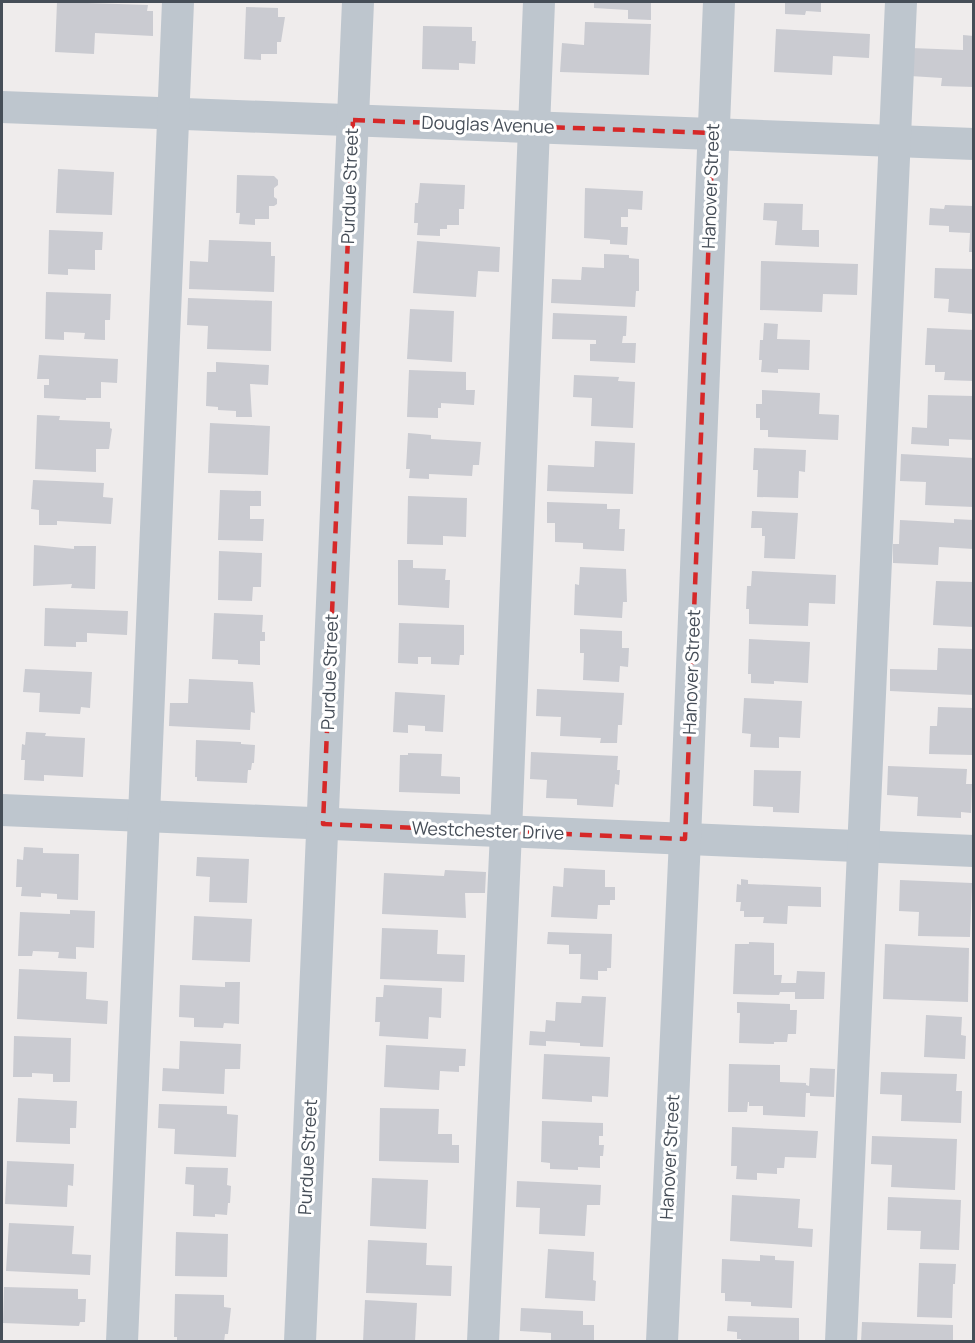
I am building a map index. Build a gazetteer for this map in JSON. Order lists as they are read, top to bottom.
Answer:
{
  "streets": {
    "street": [
      "Douglas Avenue",
      "Purdue Street",
      "Hanover Street",
      "Westchester Drive"
    ]
  },
  "crossings": [
    ["Douglas Avenue", "Purdue Street"],
    ["Douglas Avenue", "Hanover Street"],
    ["Purdue Street", "Westchester Drive"],
    ["Hanover Street", "Westchester Drive"]
  ]
}
